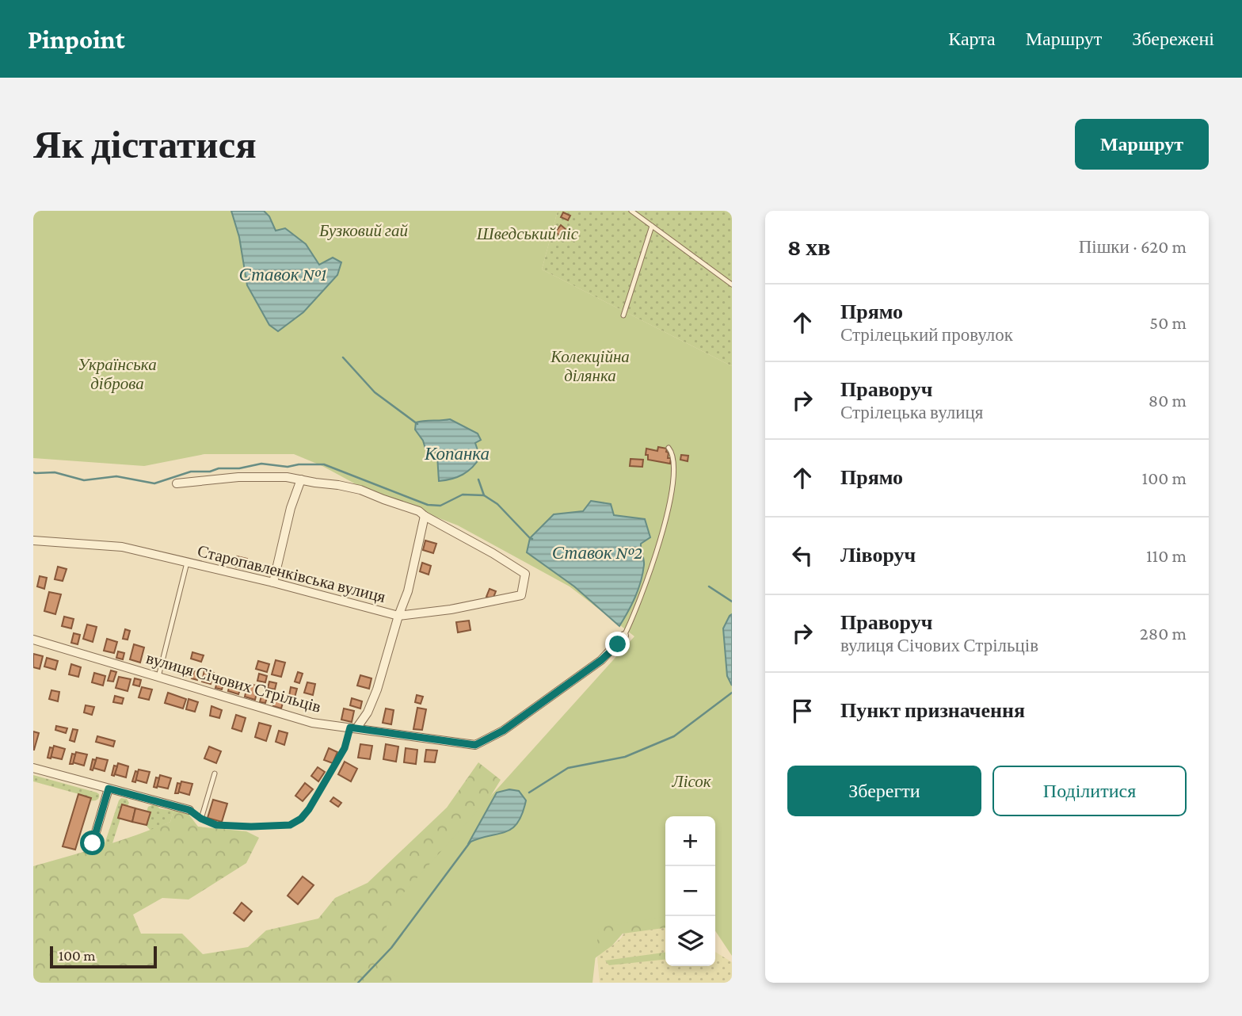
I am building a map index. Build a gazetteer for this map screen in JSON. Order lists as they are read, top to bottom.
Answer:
{
  "streets": {
    "street": ["Старопавленківська вулиця", "вулиця Січових Стрільців"]
  },
  "water": ["Ставок №1", "Копанка", "Ставок №2"],
  "parks": [
    "Бузковий гай",
    "Шведський ліс",
    "Колекційна ділянка",
    "Українська діброва",
    "Лісок"
  ],
  "scale_bar": "100 m",
  "page": {
    "header": "Pinpoint",
    "nav": ["Карта", "Маршрут", "Збережені"],
    "buttons": [
      "Маршрут",
      ["Зберегти", "Поділитися"]
    ],
    "title": "Як дістатися",
    "heading": ["8 хв", "Пішки · 620 m"],
    "list": [
      ["Прямо", "Стрілецький провулок", "50 m"],
      ["Праворуч", "Стрілецька вулиця", "80 m"],
      ["Прямо", "100 m"],
      ["Ліворуч", "110 m"],
      ["Праворуч", "вулиця Січових Стрільців", "280 m"],
      "Пункт призначення"
    ],
    "map_buttons": ["+", "−"],
    "scale": "100 m"
  }
}
